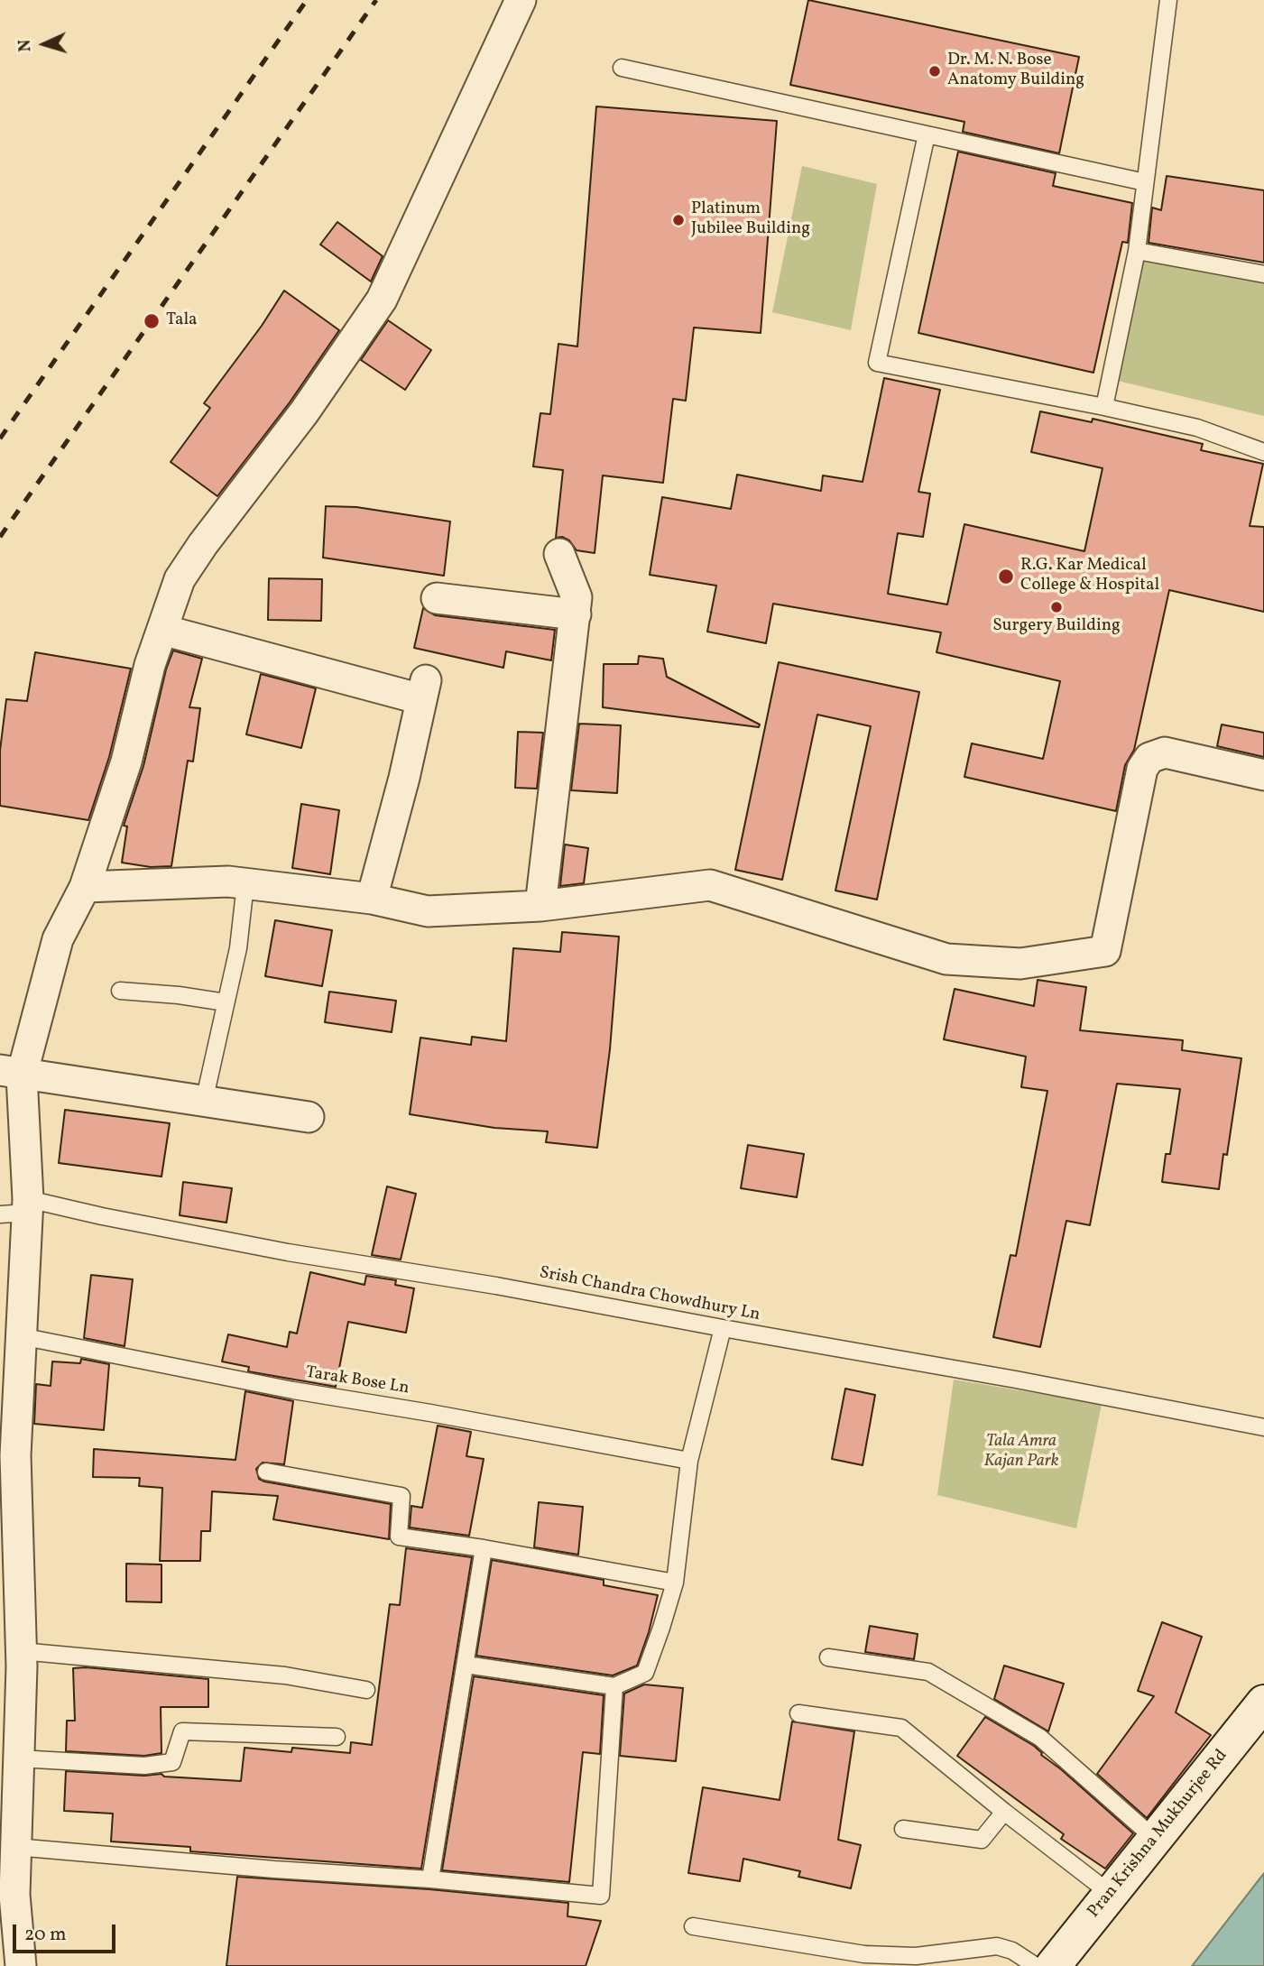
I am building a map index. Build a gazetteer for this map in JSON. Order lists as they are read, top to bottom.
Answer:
{
  "streets": {
    "main road": ["Pran Krishna Mukhurjee Rd"],
    "lane": ["Srish Chandra Chowdhury Ln", "Tarak Bose Ln"]
  },
  "parks": ["Tala Amra Kajan Park"],
  "places": [
    "Dr. M. N. Bose Anatomy Building",
    "Platinum Jubilee Building",
    "Tala",
    "R.G. Kar Medical College & Hospital",
    "Surgery Building"
  ],
  "scale_bar": "20 m",
  "north": "left"
}
